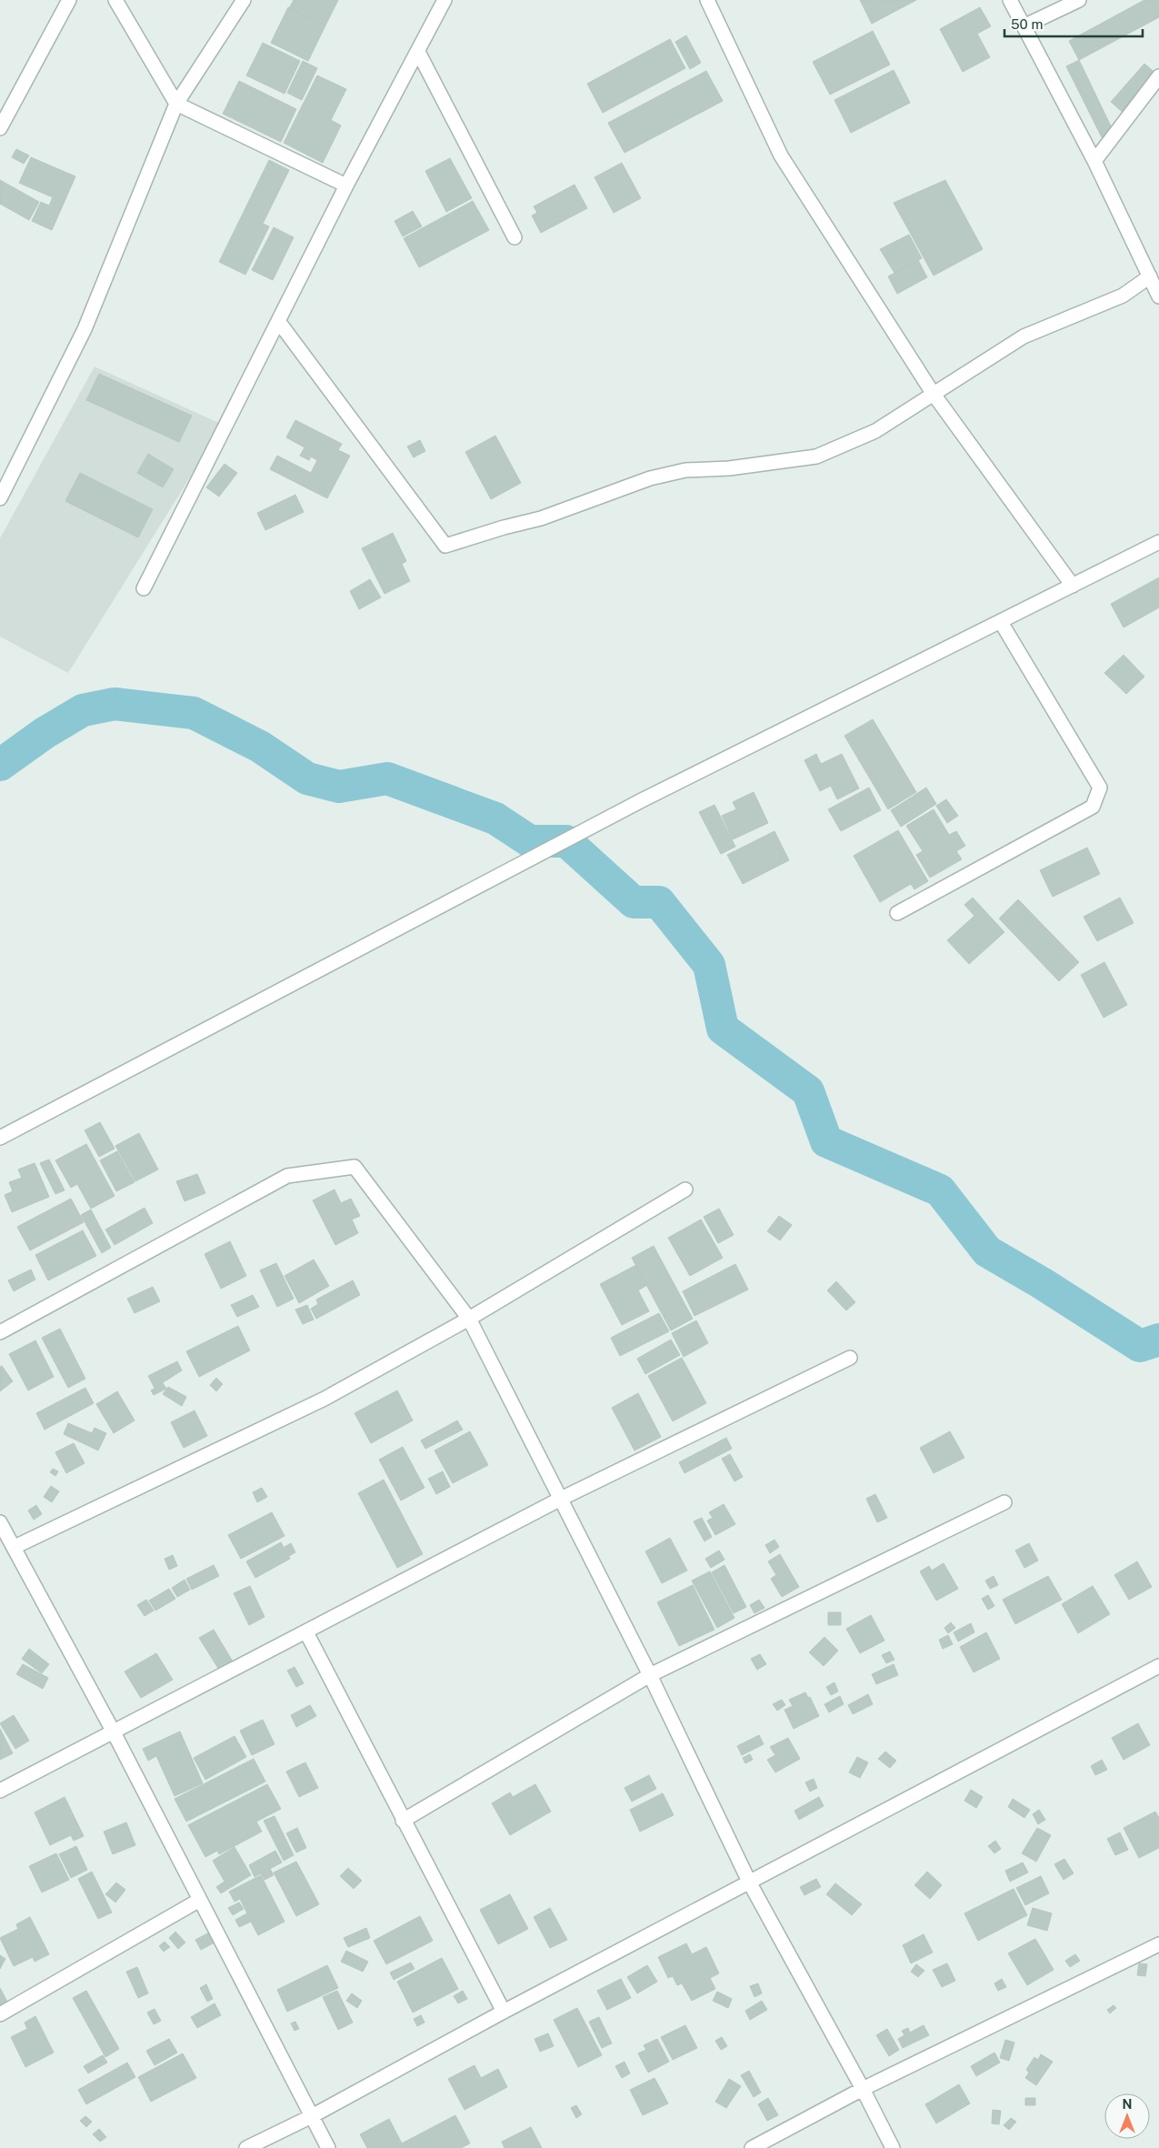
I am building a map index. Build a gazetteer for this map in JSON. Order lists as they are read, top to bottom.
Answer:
{
  "scale_bar": "50 m",
  "north": "top"
}
